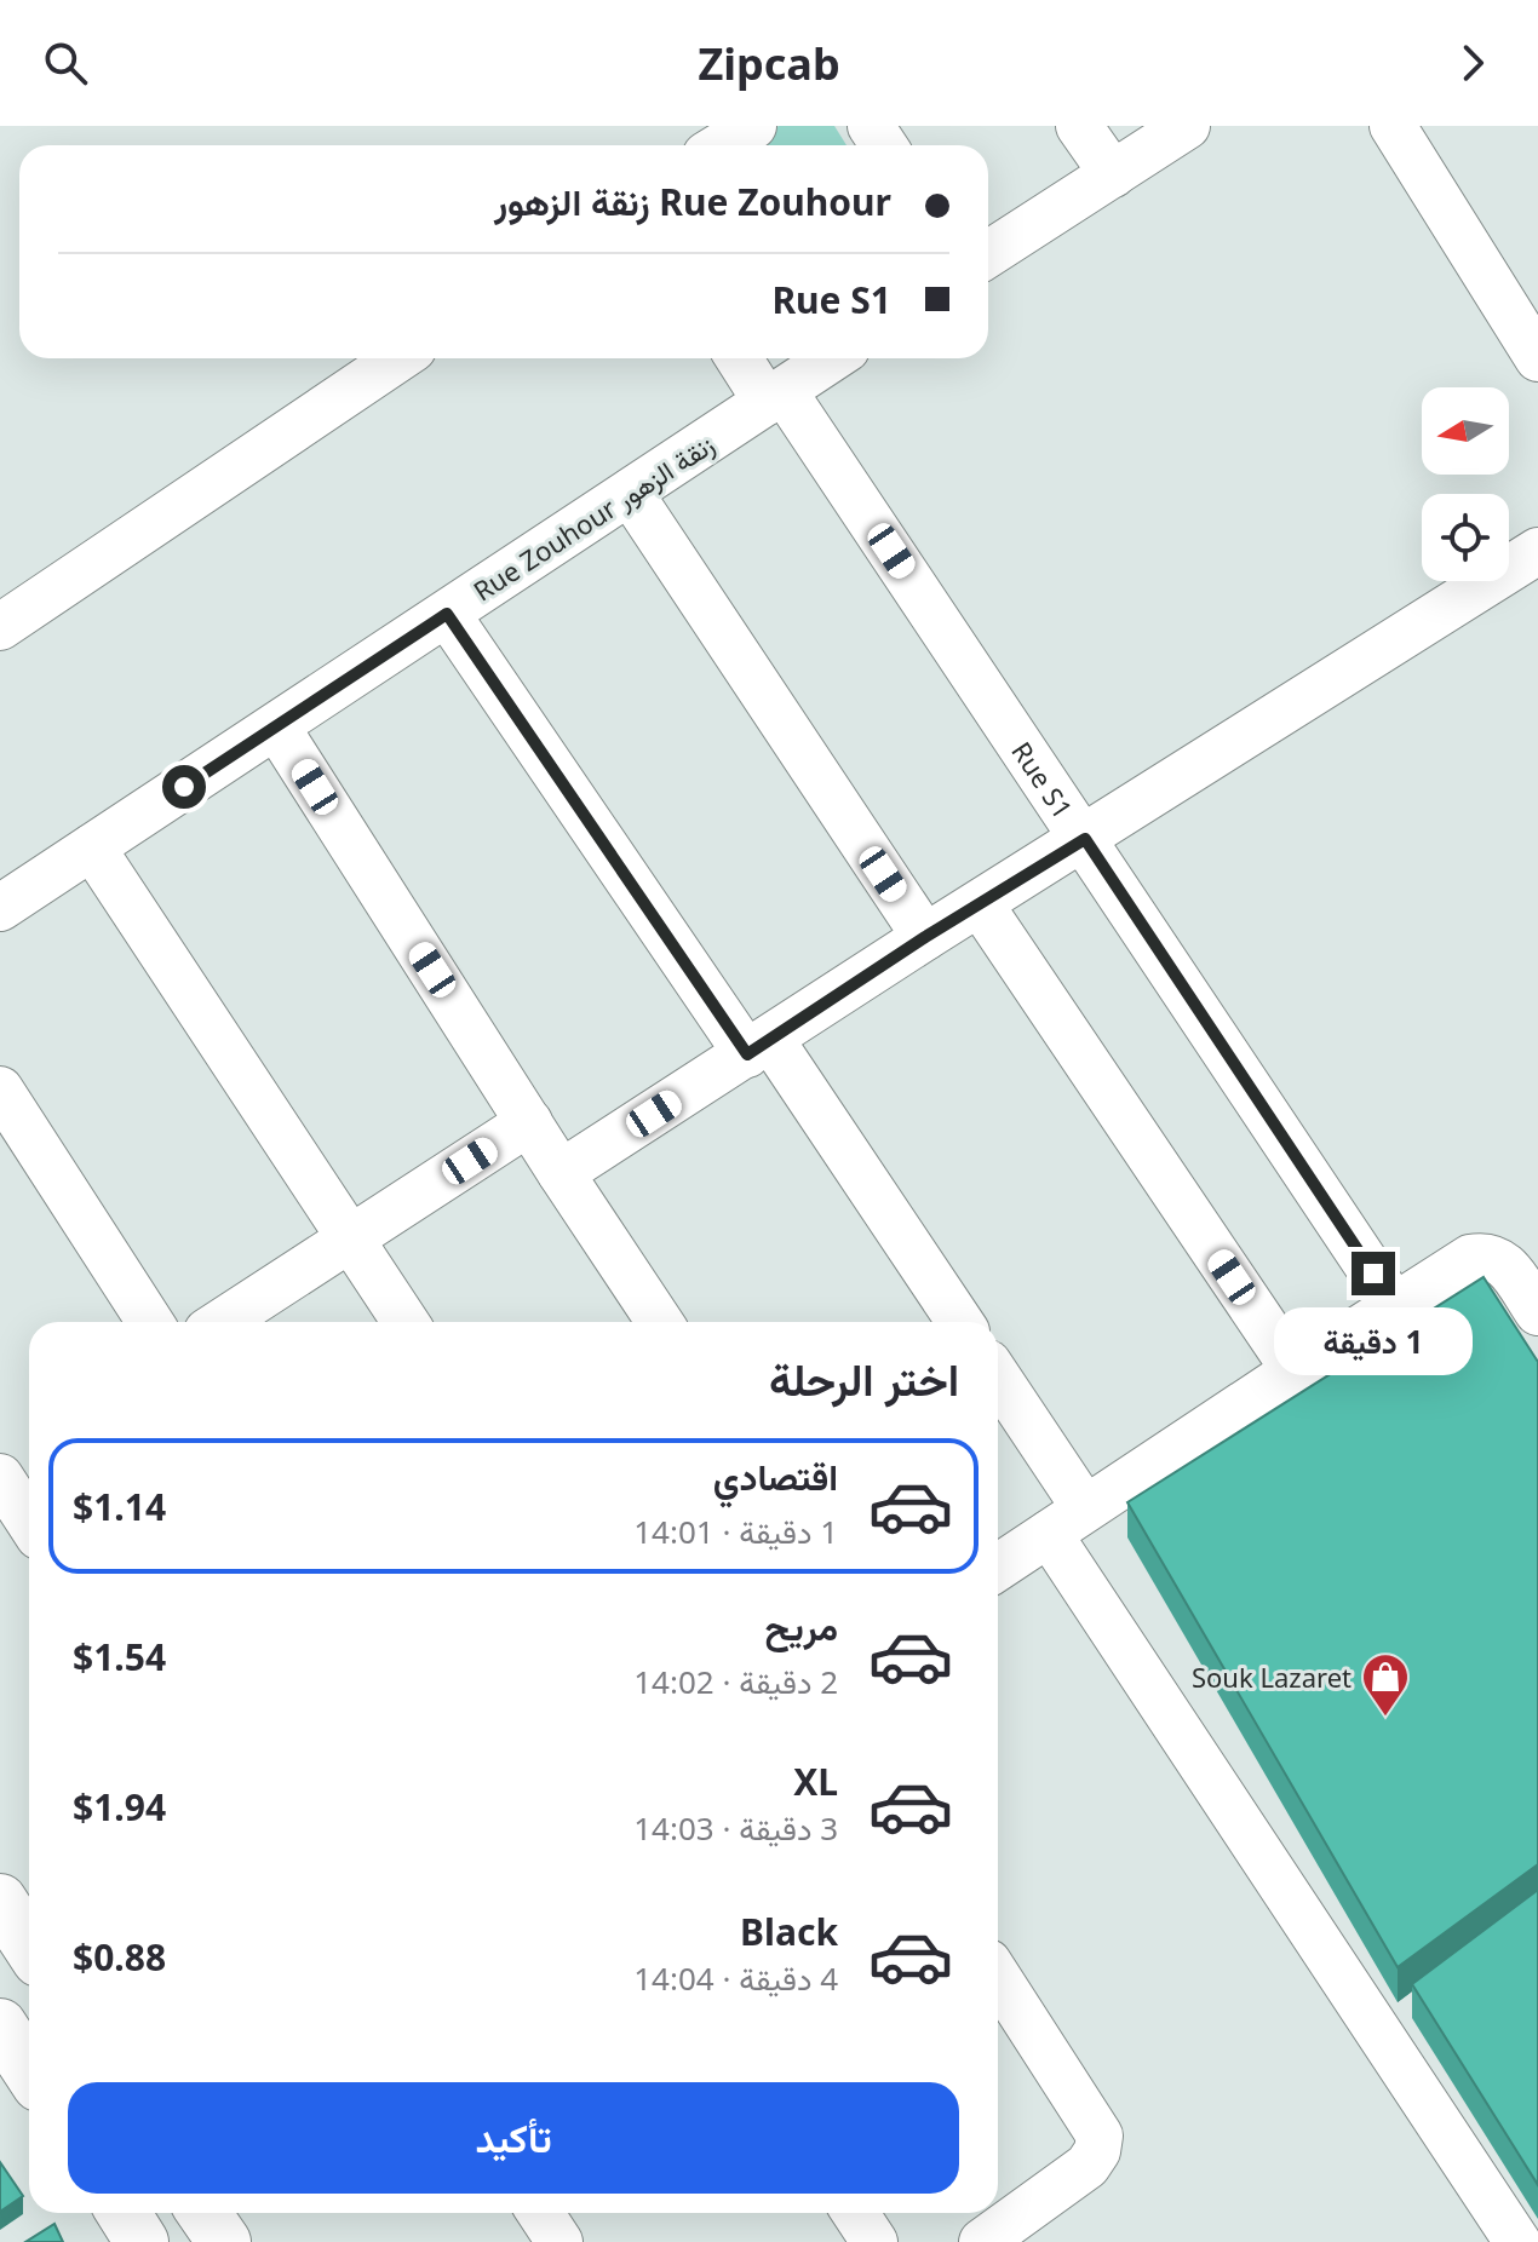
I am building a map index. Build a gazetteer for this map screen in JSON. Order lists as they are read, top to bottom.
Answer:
{
  "streets": {
    "street": ["Rue Zouhour زنقة الزهور", "Rue S1"]
  },
  "crossings": [
    ["Rue Zouhour زنقة الزهور", "Rue S1"]
  ],
  "places": {
    "shop": ["Souk Lazaret"]
  },
  "north": "left",
  "page": {
    "header": "Zipcab",
    "banner": ["Rue Zouhour زنقة الزهور", "Rue S1"],
    "bubble": "1 دقيقة",
    "heading": "اختر الرحلة",
    "list": [
      {
        "name": "اقتصادي",
        "note": "1 دقيقة · 14:01",
        "value": "$1.14"
      },
      {
        "name": "مريح",
        "note": "2 دقيقة · 14:02",
        "value": "$1.54"
      },
      {
        "name": "XL",
        "note": "3 دقيقة · 14:03",
        "value": "$1.94"
      },
      {
        "name": "Black",
        "note": "4 دقيقة · 14:04",
        "value": "$0.88"
      }
    ],
    "buttons": "تأكيد"
  }
}
